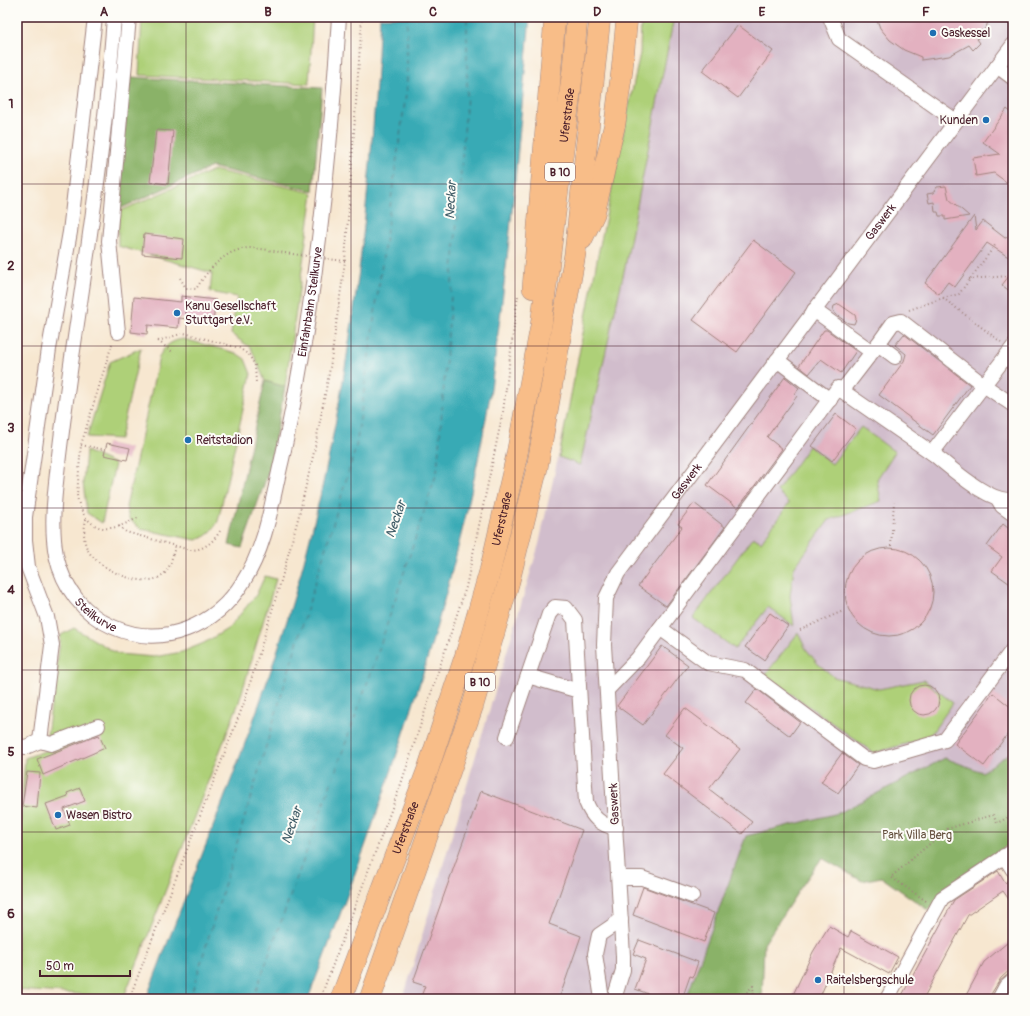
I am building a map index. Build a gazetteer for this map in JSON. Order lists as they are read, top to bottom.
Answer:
{
  "streets": {
    "highway": ["Uferstraße", "B 10"],
    "street": ["Gaswerk", "Einfahrbahn Steilkurve", "Steilkurve"]
  },
  "crossings": [
    ["Uferstraße", "B 10"],
    ["Einfahrbahn Steilkurve", "Steilkurve"]
  ],
  "water": ["Neckar"],
  "parks": ["Park Villa Berg"],
  "places": [
    "Gaskessel",
    "Kunden",
    "Kanu Gesellschaft Stuttgart e.V.",
    "Reitstadion",
    "Wasen Bistro",
    "Raitelsbergschule"
  ],
  "scale_bar": "50 m",
  "grid": {
    "columns": [
      "A",
      "B",
      "C",
      "D",
      "E",
      "F"
    ],
    "rows": [
      "1",
      "2",
      "3",
      "4",
      "5",
      "6"
    ]
  }
}
